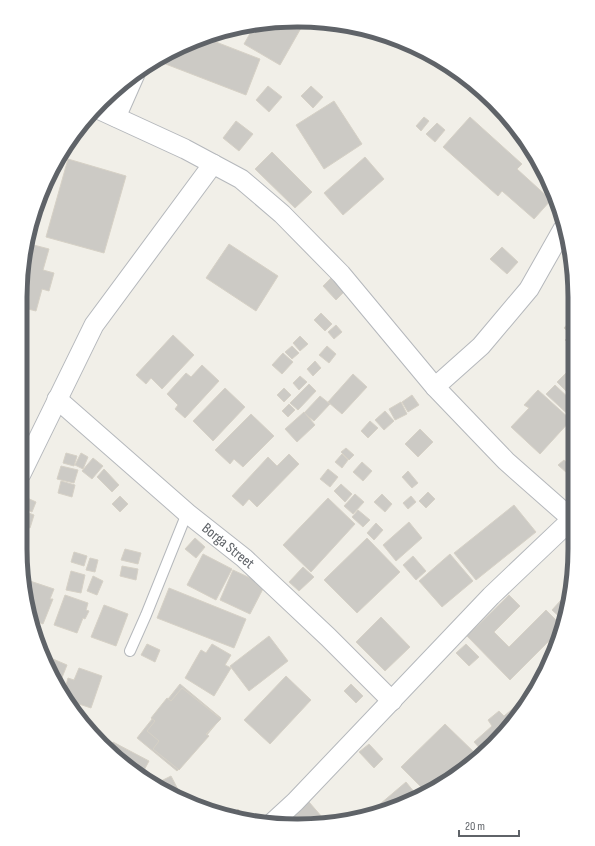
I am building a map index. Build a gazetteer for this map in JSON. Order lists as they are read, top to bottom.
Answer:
{
  "streets": {
    "street": ["Borga Street"]
  },
  "scale_bar": "20 m"
}
